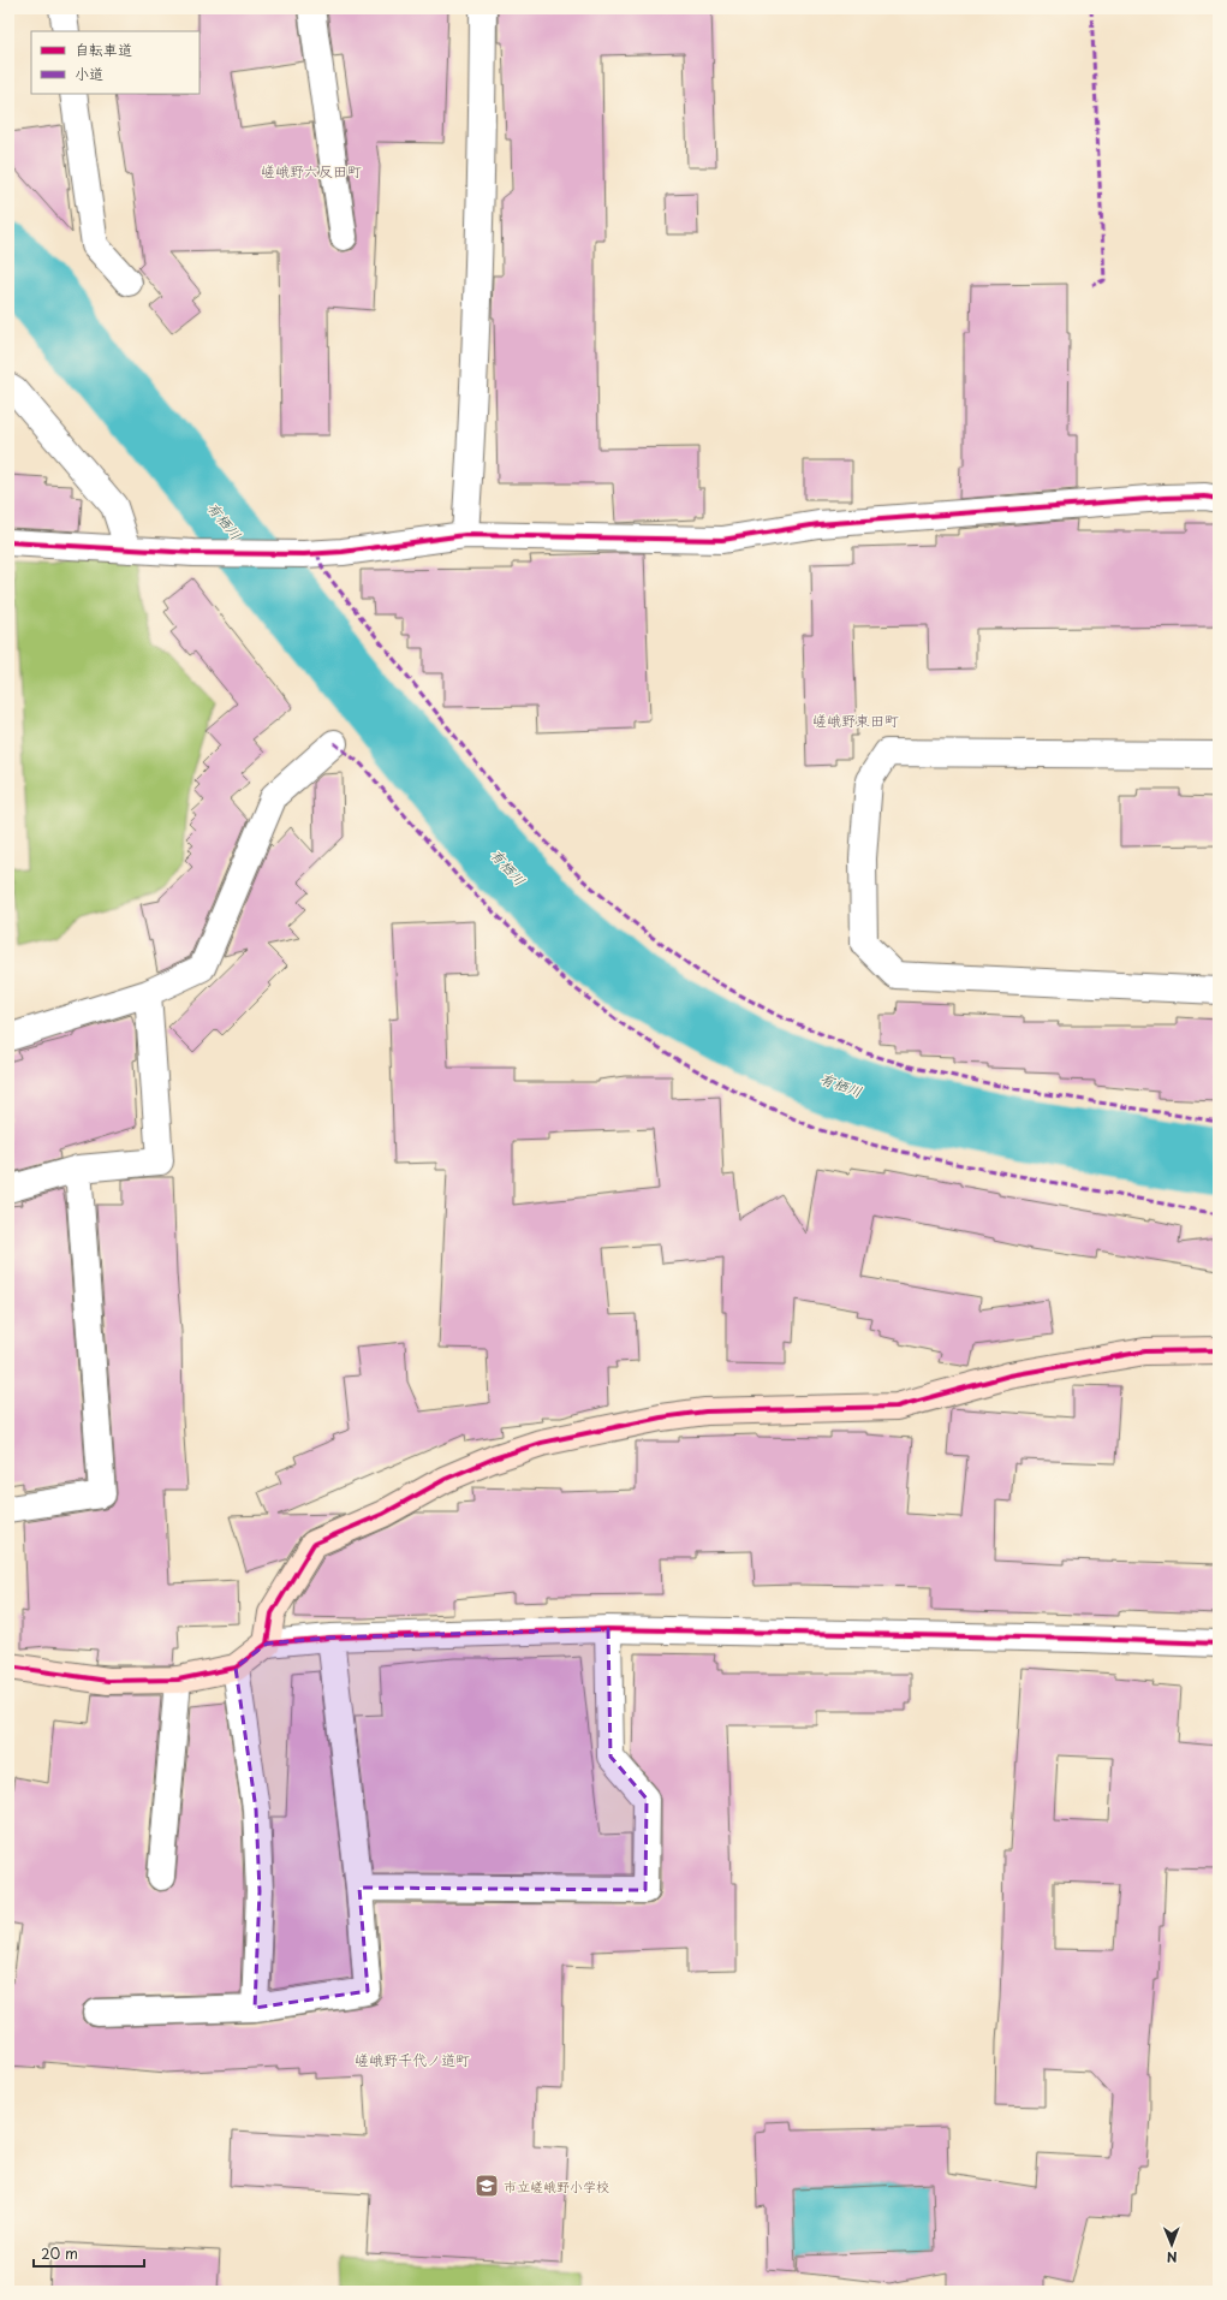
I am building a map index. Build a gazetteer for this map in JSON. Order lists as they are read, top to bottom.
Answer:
{
  "districts": ["嵯峨野六反田町", "嵯峨野東田町", "嵯峨野千代ノ道町"],
  "water": ["有栖川"],
  "places": {
    "school or university": ["市立嵯峨野小学校"]
  },
  "legend": ["自転車道", "小道"],
  "scale_bar": "20 m",
  "north": "bottom"
}
